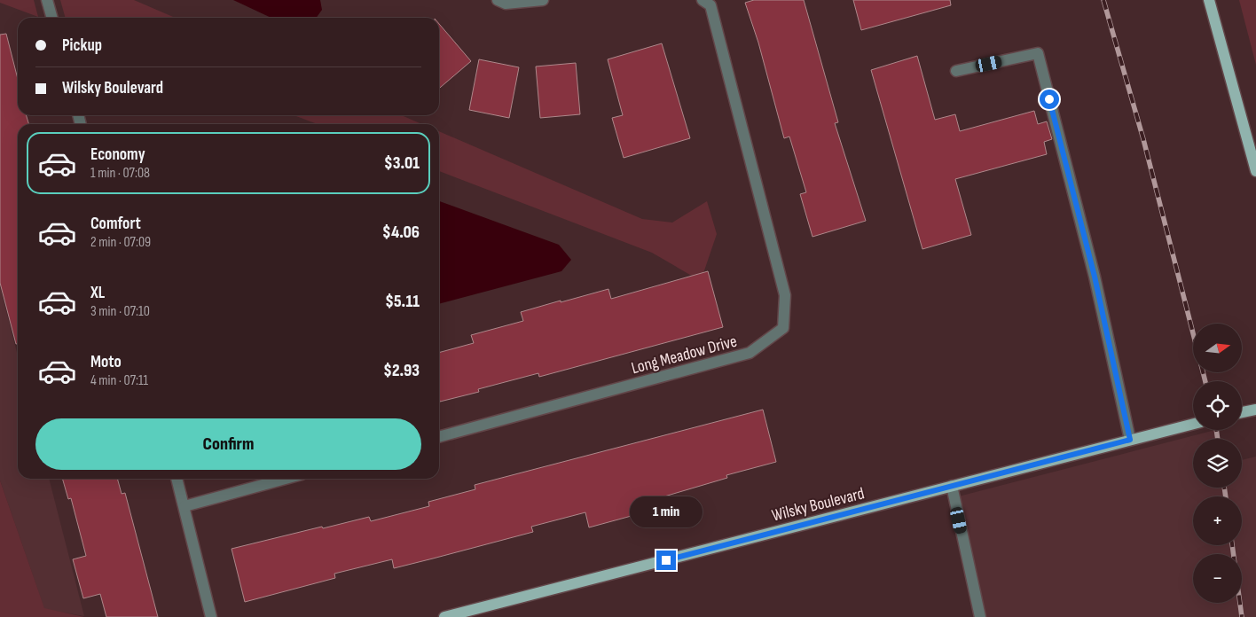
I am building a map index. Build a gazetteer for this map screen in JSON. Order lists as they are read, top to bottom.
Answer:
{
  "streets": {
    "main road": ["Wilsky Boulevard"],
    "street": ["Long Meadow Drive"]
  },
  "north": "right",
  "page": {
    "banner": ["Pickup", "Wilsky Boulevard"],
    "list": [
      {
        "name": "Economy",
        "note": "1 min · 07:08",
        "value": "$3.01"
      },
      {
        "name": "Comfort",
        "note": "2 min · 07:09",
        "value": "$4.06"
      },
      {
        "name": "XL",
        "note": "3 min · 07:10",
        "value": "$5.11"
      },
      {
        "name": "Moto",
        "note": "4 min · 07:11",
        "value": "$2.93"
      }
    ],
    "map_buttons": ["+", "−"],
    "buttons": "Confirm",
    "bubble": "1 min"
  }
}
